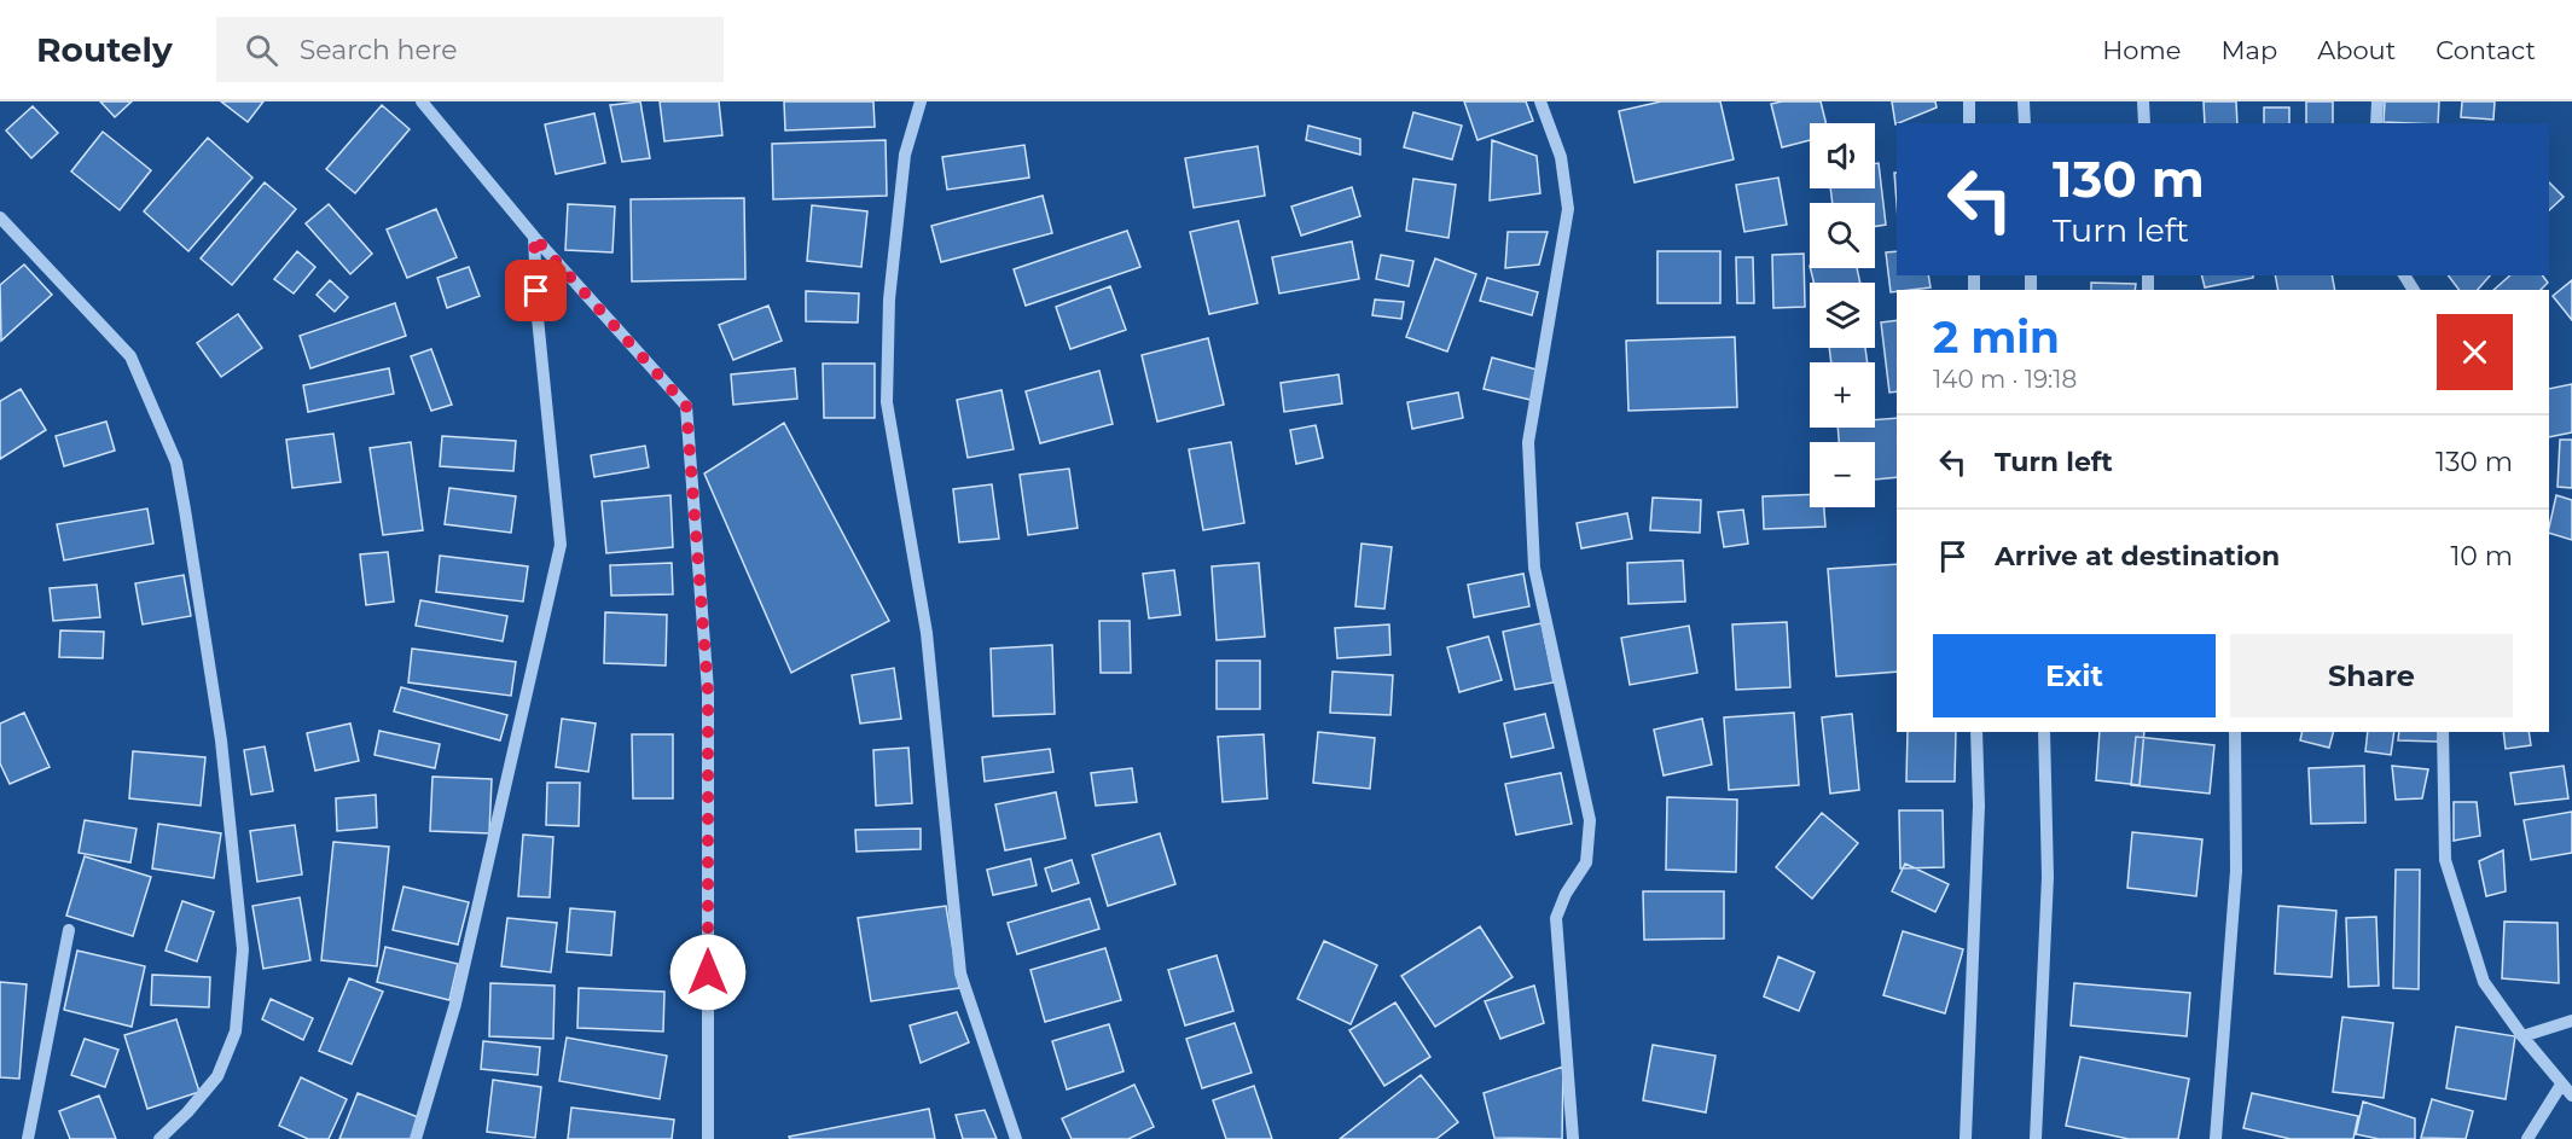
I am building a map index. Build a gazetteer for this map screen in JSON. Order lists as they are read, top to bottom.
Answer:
{
  "page": {
    "header": "Routely",
    "search": "Search here",
    "nav": [
      "Home",
      "Map",
      "About",
      "Contact"
    ],
    "map_buttons": ["+", "−"],
    "turn": ["130 m", "Turn left"],
    "heading": ["2 min", "140 m · 19:18"],
    "list": [
      {
        "name": "Turn left",
        "value": "130 m"
      },
      {
        "name": "Arrive at destination",
        "value": "10 m"
      }
    ],
    "buttons": ["Exit", "Share"]
  }
}
